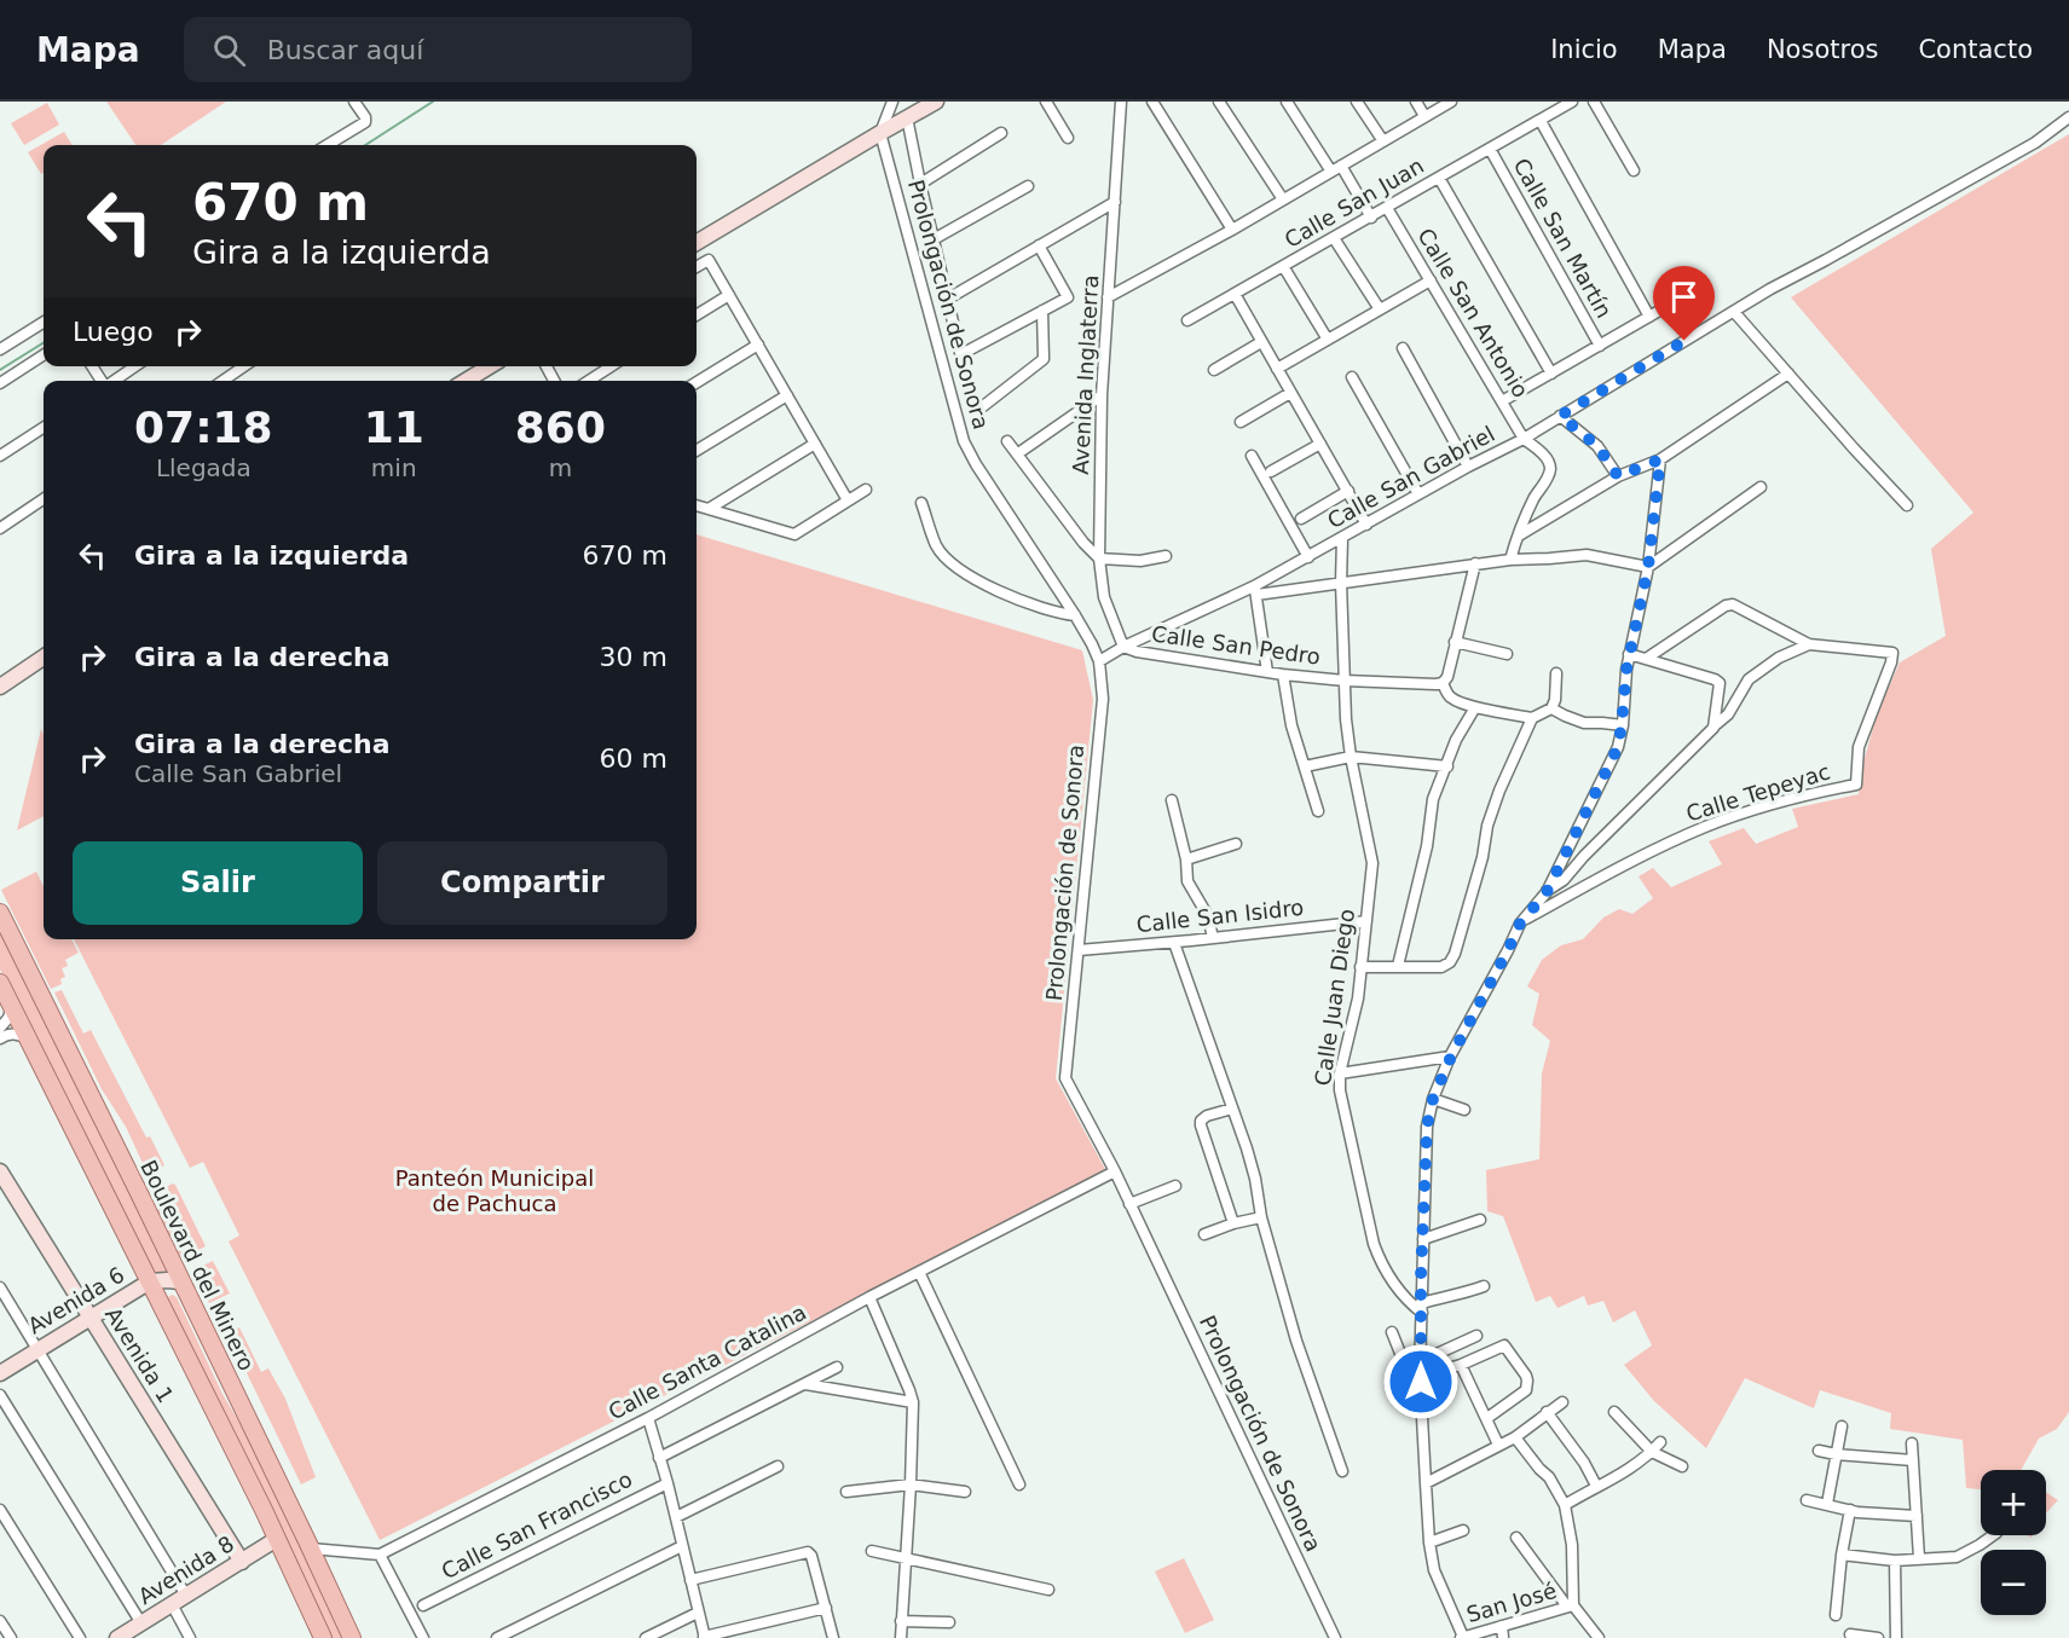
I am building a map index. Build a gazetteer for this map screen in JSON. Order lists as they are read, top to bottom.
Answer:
{
  "streets": {
    "main road": ["Boulevard del Minero"],
    "street": [
      "Calle San Juan",
      "Calle San Martín",
      "Prolongación de Sonora",
      "Calle San Antonio",
      "Avenida Inglaterra",
      "Calle San Gabriel",
      "Calle San Pedro",
      "Calle Tepeyac",
      "Calle San Isidro",
      "Calle Juan Diego",
      "Avenida 6",
      "Avenida 1",
      "Calle Santa Catalina",
      "Calle San Francisco",
      "Avenida 8",
      "San José"
    ]
  },
  "crossings": [
    ["Calle San Juan", "Calle San Martín"],
    ["Calle San Juan", "Calle San Antonio"],
    ["Calle San Martín", "Calle San Gabriel"],
    ["Prolongación de Sonora", "Calle San Gabriel"],
    ["Prolongación de Sonora", "Calle San Isidro"],
    ["Prolongación de Sonora", "Calle Santa Catalina"],
    ["Calle San Antonio", "Calle San Gabriel"],
    ["Avenida Inglaterra", "Calle San Gabriel"],
    ["Avenida Inglaterra", "Calle San Pedro"],
    ["Calle San Gabriel", "Calle San Pedro"],
    ["Calle San Gabriel", "Calle Juan Diego"],
    ["Calle San Pedro", "Calle Juan Diego"],
    ["Calle San Isidro", "Calle Juan Diego"],
    ["Boulevard del Minero", "Avenida 6"],
    ["Avenida 6", "Avenida 1"],
    ["Avenida 1", "Avenida 8"]
  ],
  "parks": ["Panteón Municipal de Pachuca"],
  "page": {
    "header": "Mapa",
    "search": "Buscar aquí",
    "nav": [
      "Inicio",
      "Mapa",
      "Nosotros",
      "Contacto"
    ],
    "turn": ["670 m", "Gira a la izquierda"],
    "then": "Luego",
    "eta": [
      "07:18",
      "Llegada",
      "11",
      "min",
      "860",
      "m"
    ],
    "list": [
      {
        "name": "Gira a la izquierda",
        "value": "670 m"
      },
      {
        "name": "Gira a la derecha",
        "value": "30 m"
      },
      {
        "name": "Gira a la derecha",
        "note": "Calle San Gabriel",
        "value": "60 m"
      }
    ],
    "buttons": ["Salir", "Compartir"],
    "map_buttons": ["+", "−"]
  }
}
